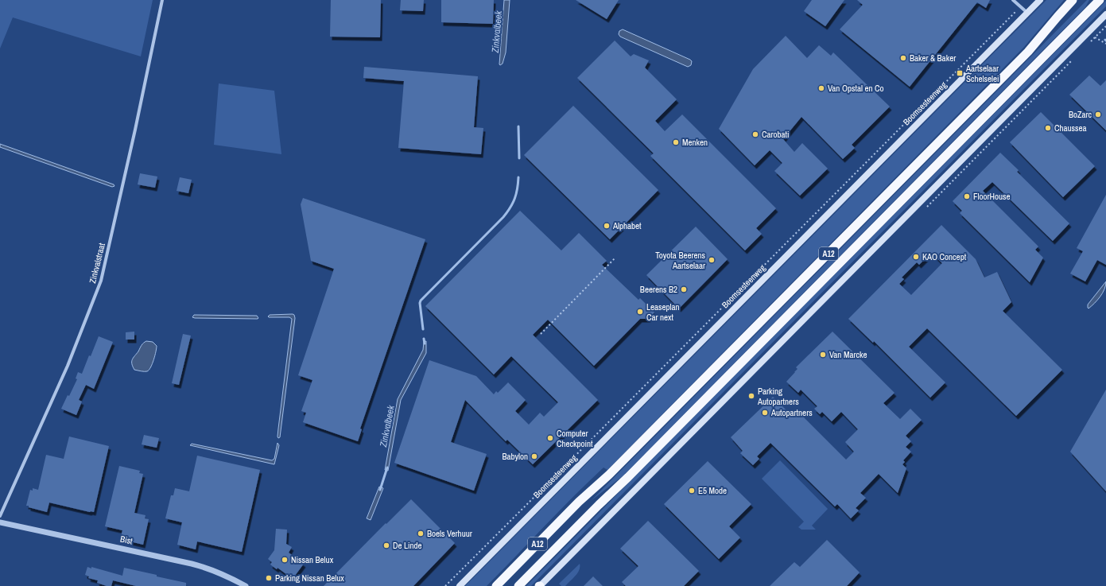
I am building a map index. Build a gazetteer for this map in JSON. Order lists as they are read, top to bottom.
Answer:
{
  "streets": {
    "highway": ["A12"],
    "main road": ["Boomsesteenweg"],
    "street": ["Zinkvalstraat", "Bist"]
  },
  "water": ["Zinkvalbeek"],
  "places": {
    "other": [
      "Baker & Baker",
      "Van Opstal en Co",
      "BoZarc",
      "Chaussea",
      "Carobati",
      "Menken",
      "FloorHouse",
      "Alphabet",
      "KAO Concept",
      "Toyota Beerens Aartselaar",
      "Beerens B2",
      "Leaseplan Car next",
      "Van Marcke",
      "Parking Autopartners",
      "Autopartners",
      "Computer Checkpoint",
      "Babylon",
      "E5 Mode",
      "Boels Verhuur",
      "De Linde",
      "Nissan Belux",
      "Parking Nissan Belux"
    ],
    "transit": ["Aartselaar Schelselei"]
  }
}
